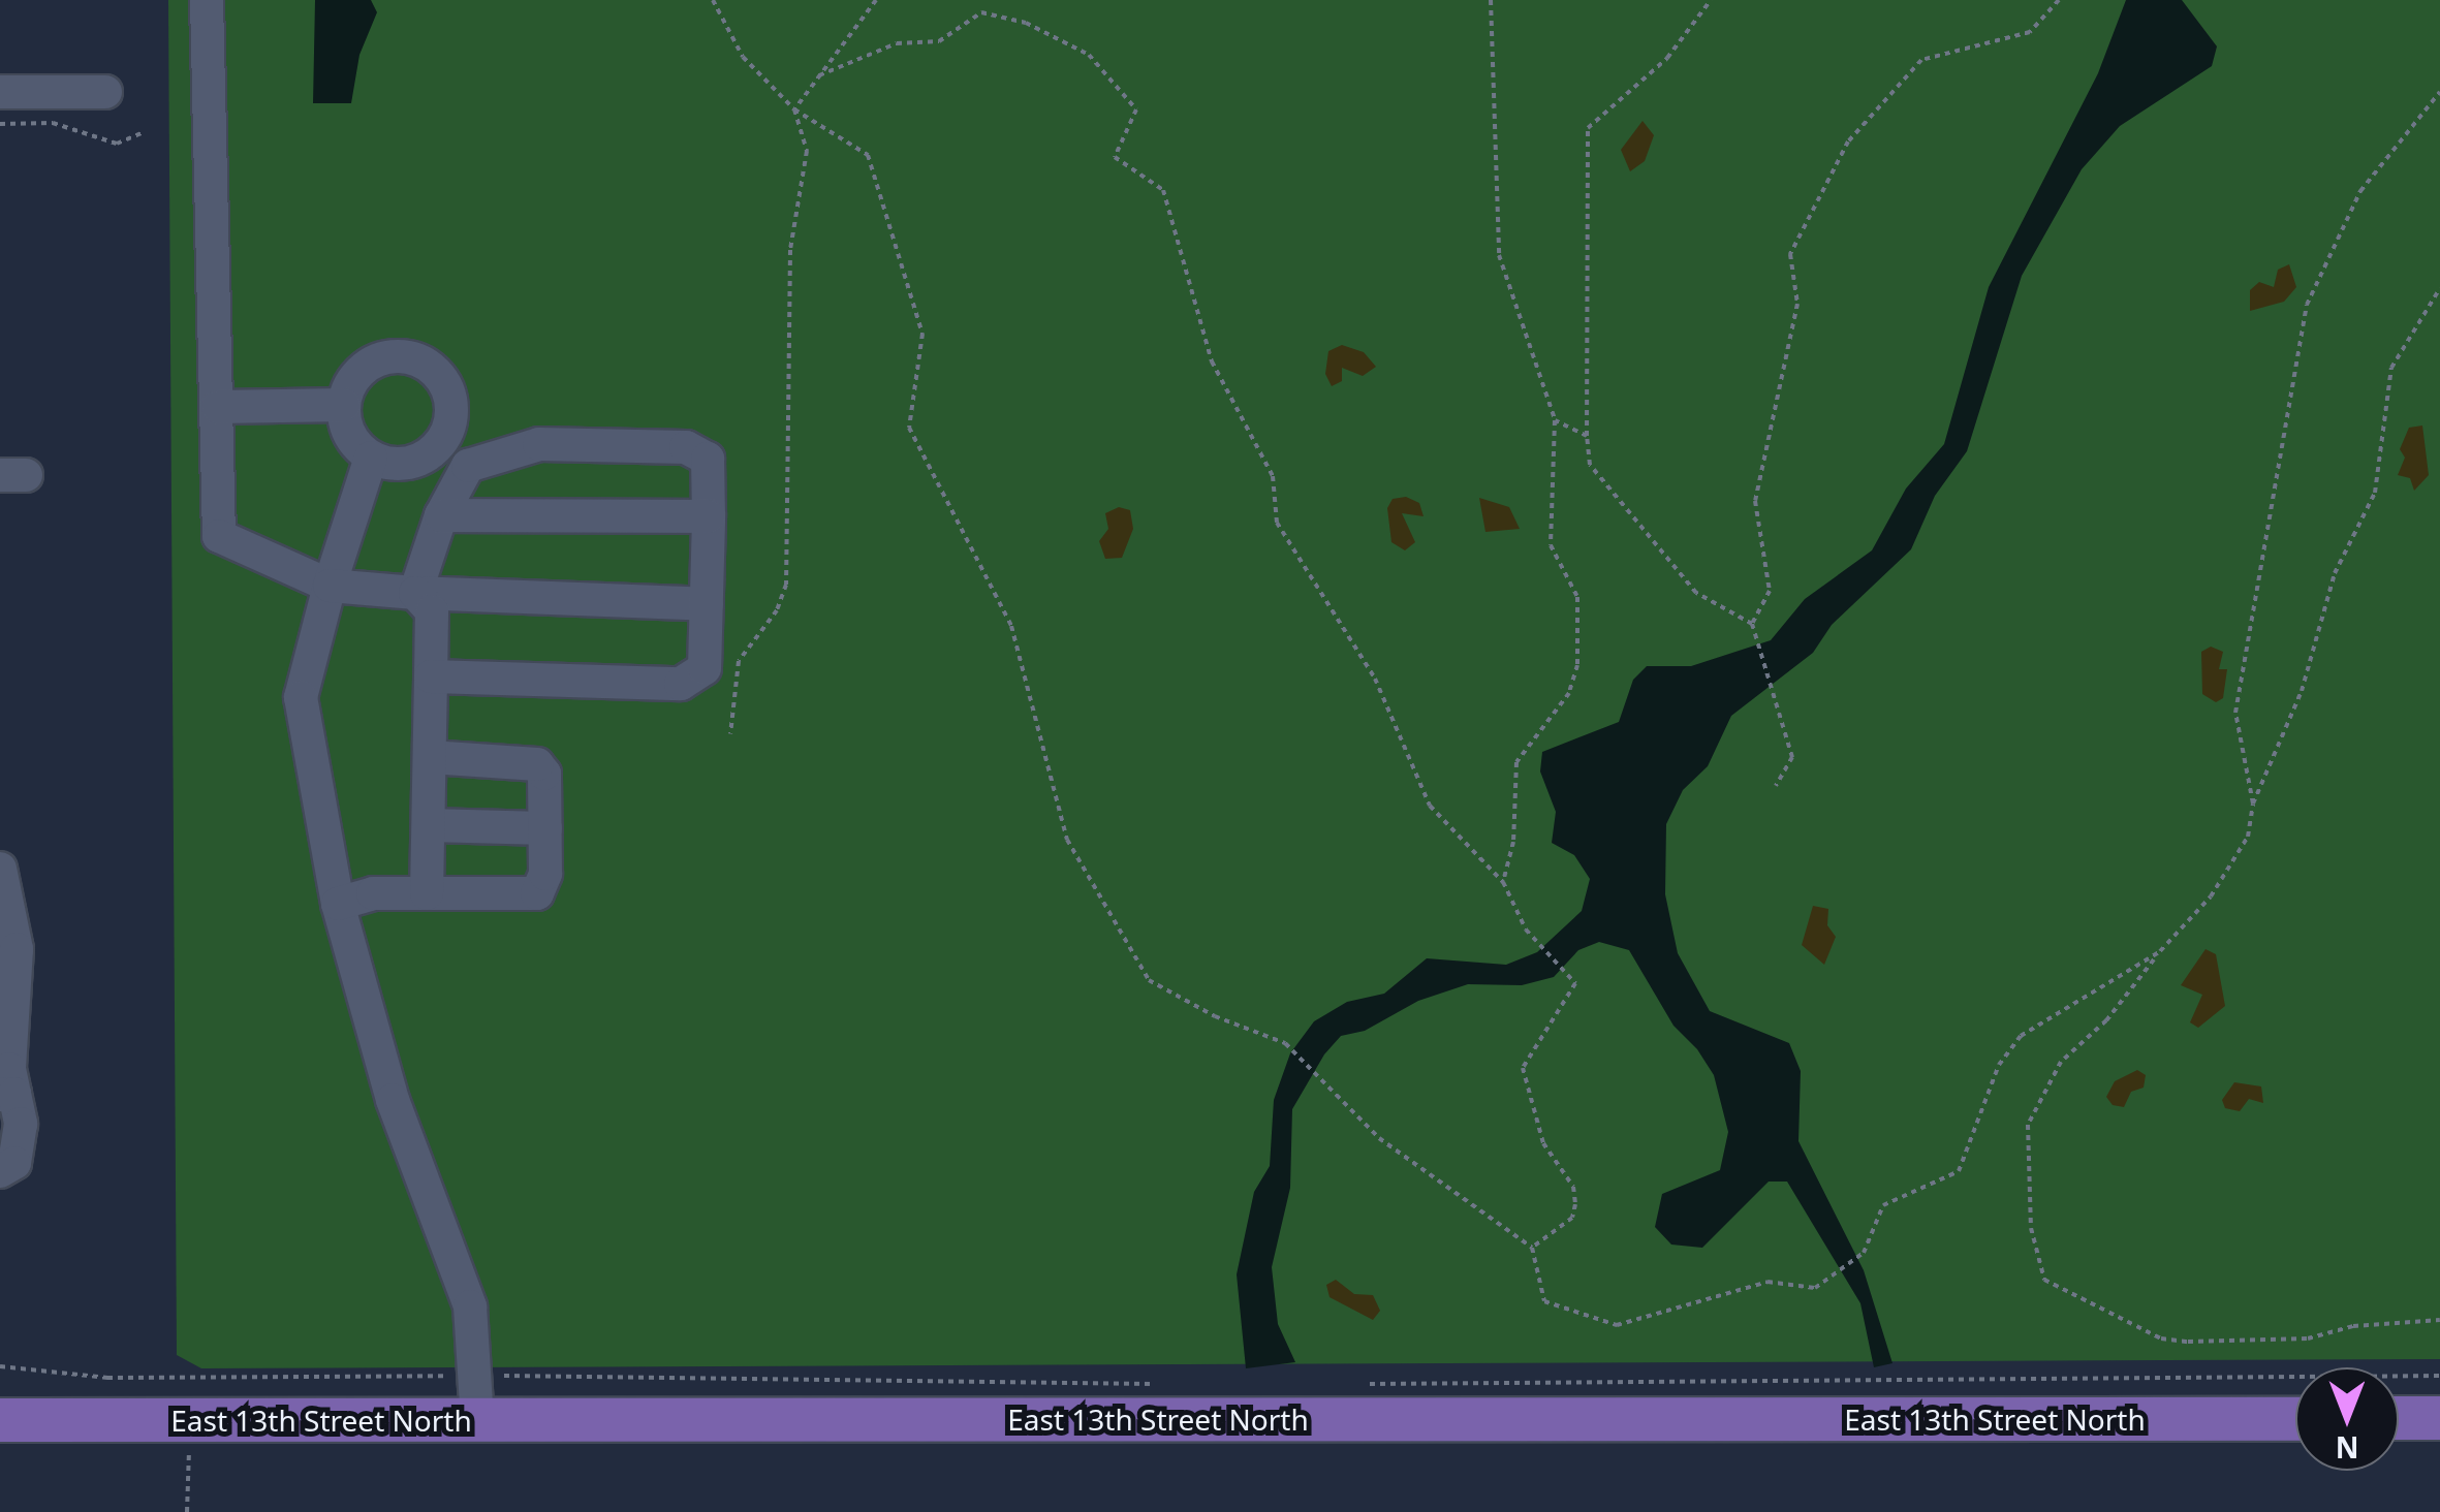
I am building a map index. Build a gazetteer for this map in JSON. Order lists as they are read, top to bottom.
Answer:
{
  "streets": {
    "main road": ["East 13th Street North"]
  },
  "north": "bottom"
}
